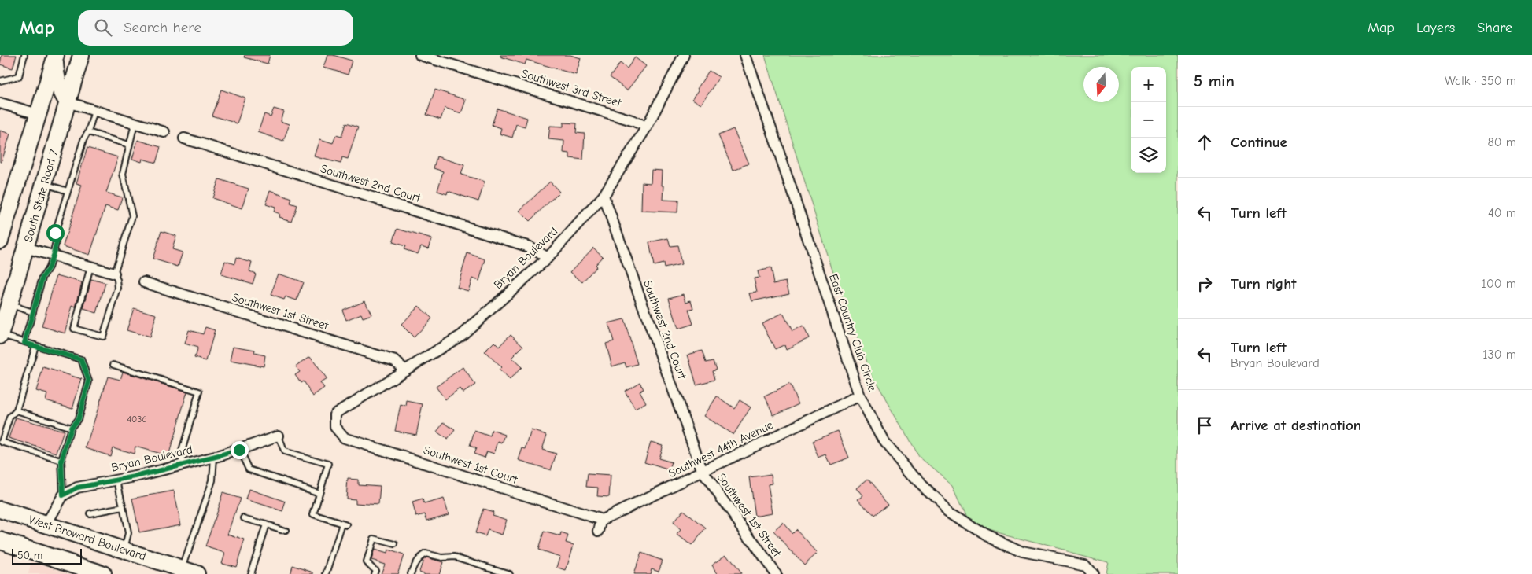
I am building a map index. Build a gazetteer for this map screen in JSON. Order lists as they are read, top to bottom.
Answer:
{
  "streets": {
    "main road": ["South State Road 7", "West Broward Boulevard"],
    "street": [
      "Southwest 3rd Street",
      "Southwest 2nd Court",
      "Bryan Boulevard",
      "Southwest 1st Street",
      "East Country Club Circle",
      "Southwest 44th Avenue",
      "Southwest 1st Court"
    ]
  },
  "crossings": [
    ["Southwest 3rd Street", "Bryan Boulevard"],
    ["Southwest 2nd Court", "Bryan Boulevard"],
    ["Southwest 2nd Court", "Southwest 1st Street"],
    ["Southwest 2nd Court", "Southwest 44th Avenue"],
    ["Bryan Boulevard", "Southwest 1st Street"],
    ["Bryan Boulevard", "Southwest 1st Court"],
    ["Southwest 1st Street", "Southwest 44th Avenue"],
    ["East Country Club Circle", "Southwest 44th Avenue"],
    ["Southwest 44th Avenue", "Southwest 1st Court"]
  ],
  "house_numbers": ["4036"],
  "scale_bar": "50 m",
  "north": "bottom",
  "page": {
    "header": "Map",
    "search": "Search here",
    "nav": ["Map", "Layers", "Share"],
    "heading": ["5 min", "Walk · 350 m"],
    "map_buttons": ["+", "−"],
    "list": [
      ["Continue", "80 m"],
      ["Turn left", "40 m"],
      ["Turn right", "100 m"],
      ["Turn left", "Bryan Boulevard", "130 m"],
      "Arrive at destination"
    ],
    "scale": "50 m"
  }
}
